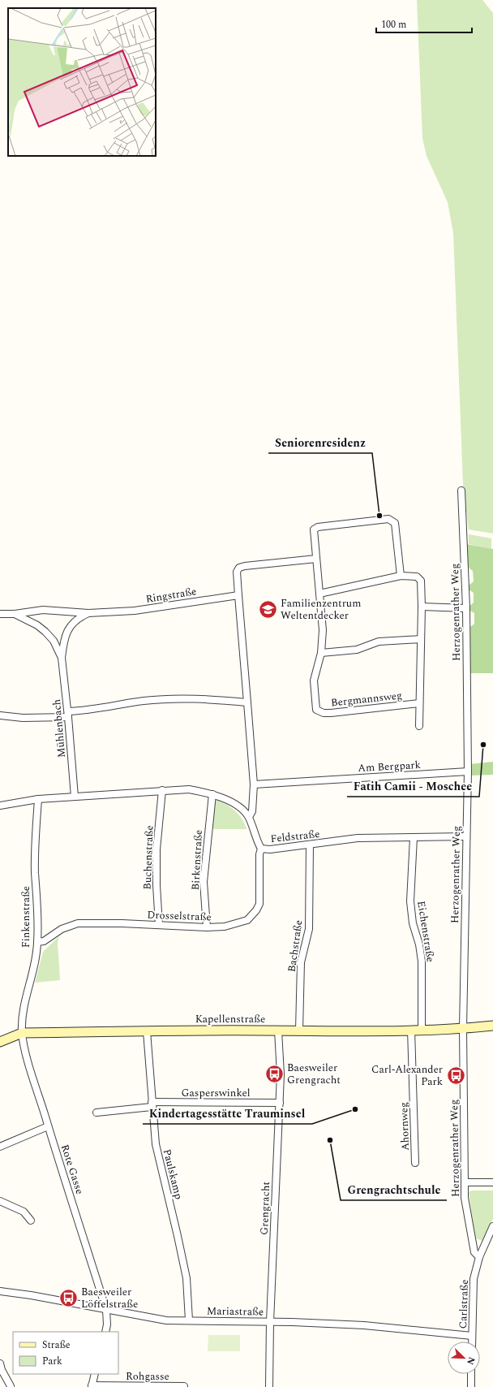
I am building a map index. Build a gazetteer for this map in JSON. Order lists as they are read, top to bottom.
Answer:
{
  "streets": {
    "street": [
      "Ringstraße",
      "Herzogenrather Weg",
      "Bergmannsweg",
      "Mühlenbach",
      "Am Bergpark",
      "Feldstraße",
      "Buchenstraße",
      "Birkenstraße",
      "Drosselstraße",
      "Finkenstraße",
      "Eichenstraße",
      "Bachstraße",
      "Kapellenstraße",
      "Gasperswinkel",
      "Ahornweg",
      "Rote Gasse",
      "Paulskamp",
      "Grengracht",
      "Carlstraße",
      "Mariastraße",
      "Rohgasse"
    ]
  },
  "crossings": [
    ["Ringstraße", "Mühlenbach"],
    ["Herzogenrather Weg", "Am Bergpark"],
    ["Herzogenrather Weg", "Feldstraße"],
    ["Herzogenrather Weg", "Kapellenstraße"],
    ["Herzogenrather Weg", "Carlstraße"],
    ["Mühlenbach", "Feldstraße"],
    ["Feldstraße", "Buchenstraße"],
    ["Feldstraße", "Birkenstraße"],
    ["Feldstraße", "Drosselstraße"],
    ["Feldstraße", "Finkenstraße"],
    ["Feldstraße", "Eichenstraße"],
    ["Feldstraße", "Bachstraße"],
    ["Buchenstraße", "Drosselstraße"],
    ["Birkenstraße", "Drosselstraße"],
    ["Drosselstraße", "Finkenstraße"],
    ["Finkenstraße", "Kapellenstraße"],
    ["Finkenstraße", "Rote Gasse"],
    ["Eichenstraße", "Kapellenstraße"],
    ["Bachstraße", "Kapellenstraße"],
    ["Kapellenstraße", "Ahornweg"],
    ["Kapellenstraße", "Rote Gasse"],
    ["Kapellenstraße", "Paulskamp"],
    ["Kapellenstraße", "Grengracht"],
    ["Gasperswinkel", "Paulskamp"],
    ["Gasperswinkel", "Grengracht"],
    ["Rote Gasse", "Mariastraße"],
    ["Paulskamp", "Mariastraße"],
    ["Grengracht", "Mariastraße"],
    ["Carlstraße", "Mariastraße"]
  ],
  "places": {
    "other": [
      "Seniorenresidenz",
      "Fatih Camii - Moschee",
      "Kindertagesstätte Trauminsel",
      "Grengrachtschule"
    ],
    "school or university": ["Familienzentrum Weltentdecker"],
    "bus stop": ["Baesweiler Grengracht", "Carl-Alexander Park", "Baesweiler Löffelstraße"]
  },
  "legend": ["Straße", "Park"],
  "scale_bar": "100 m",
  "north": "bottom right"
}
